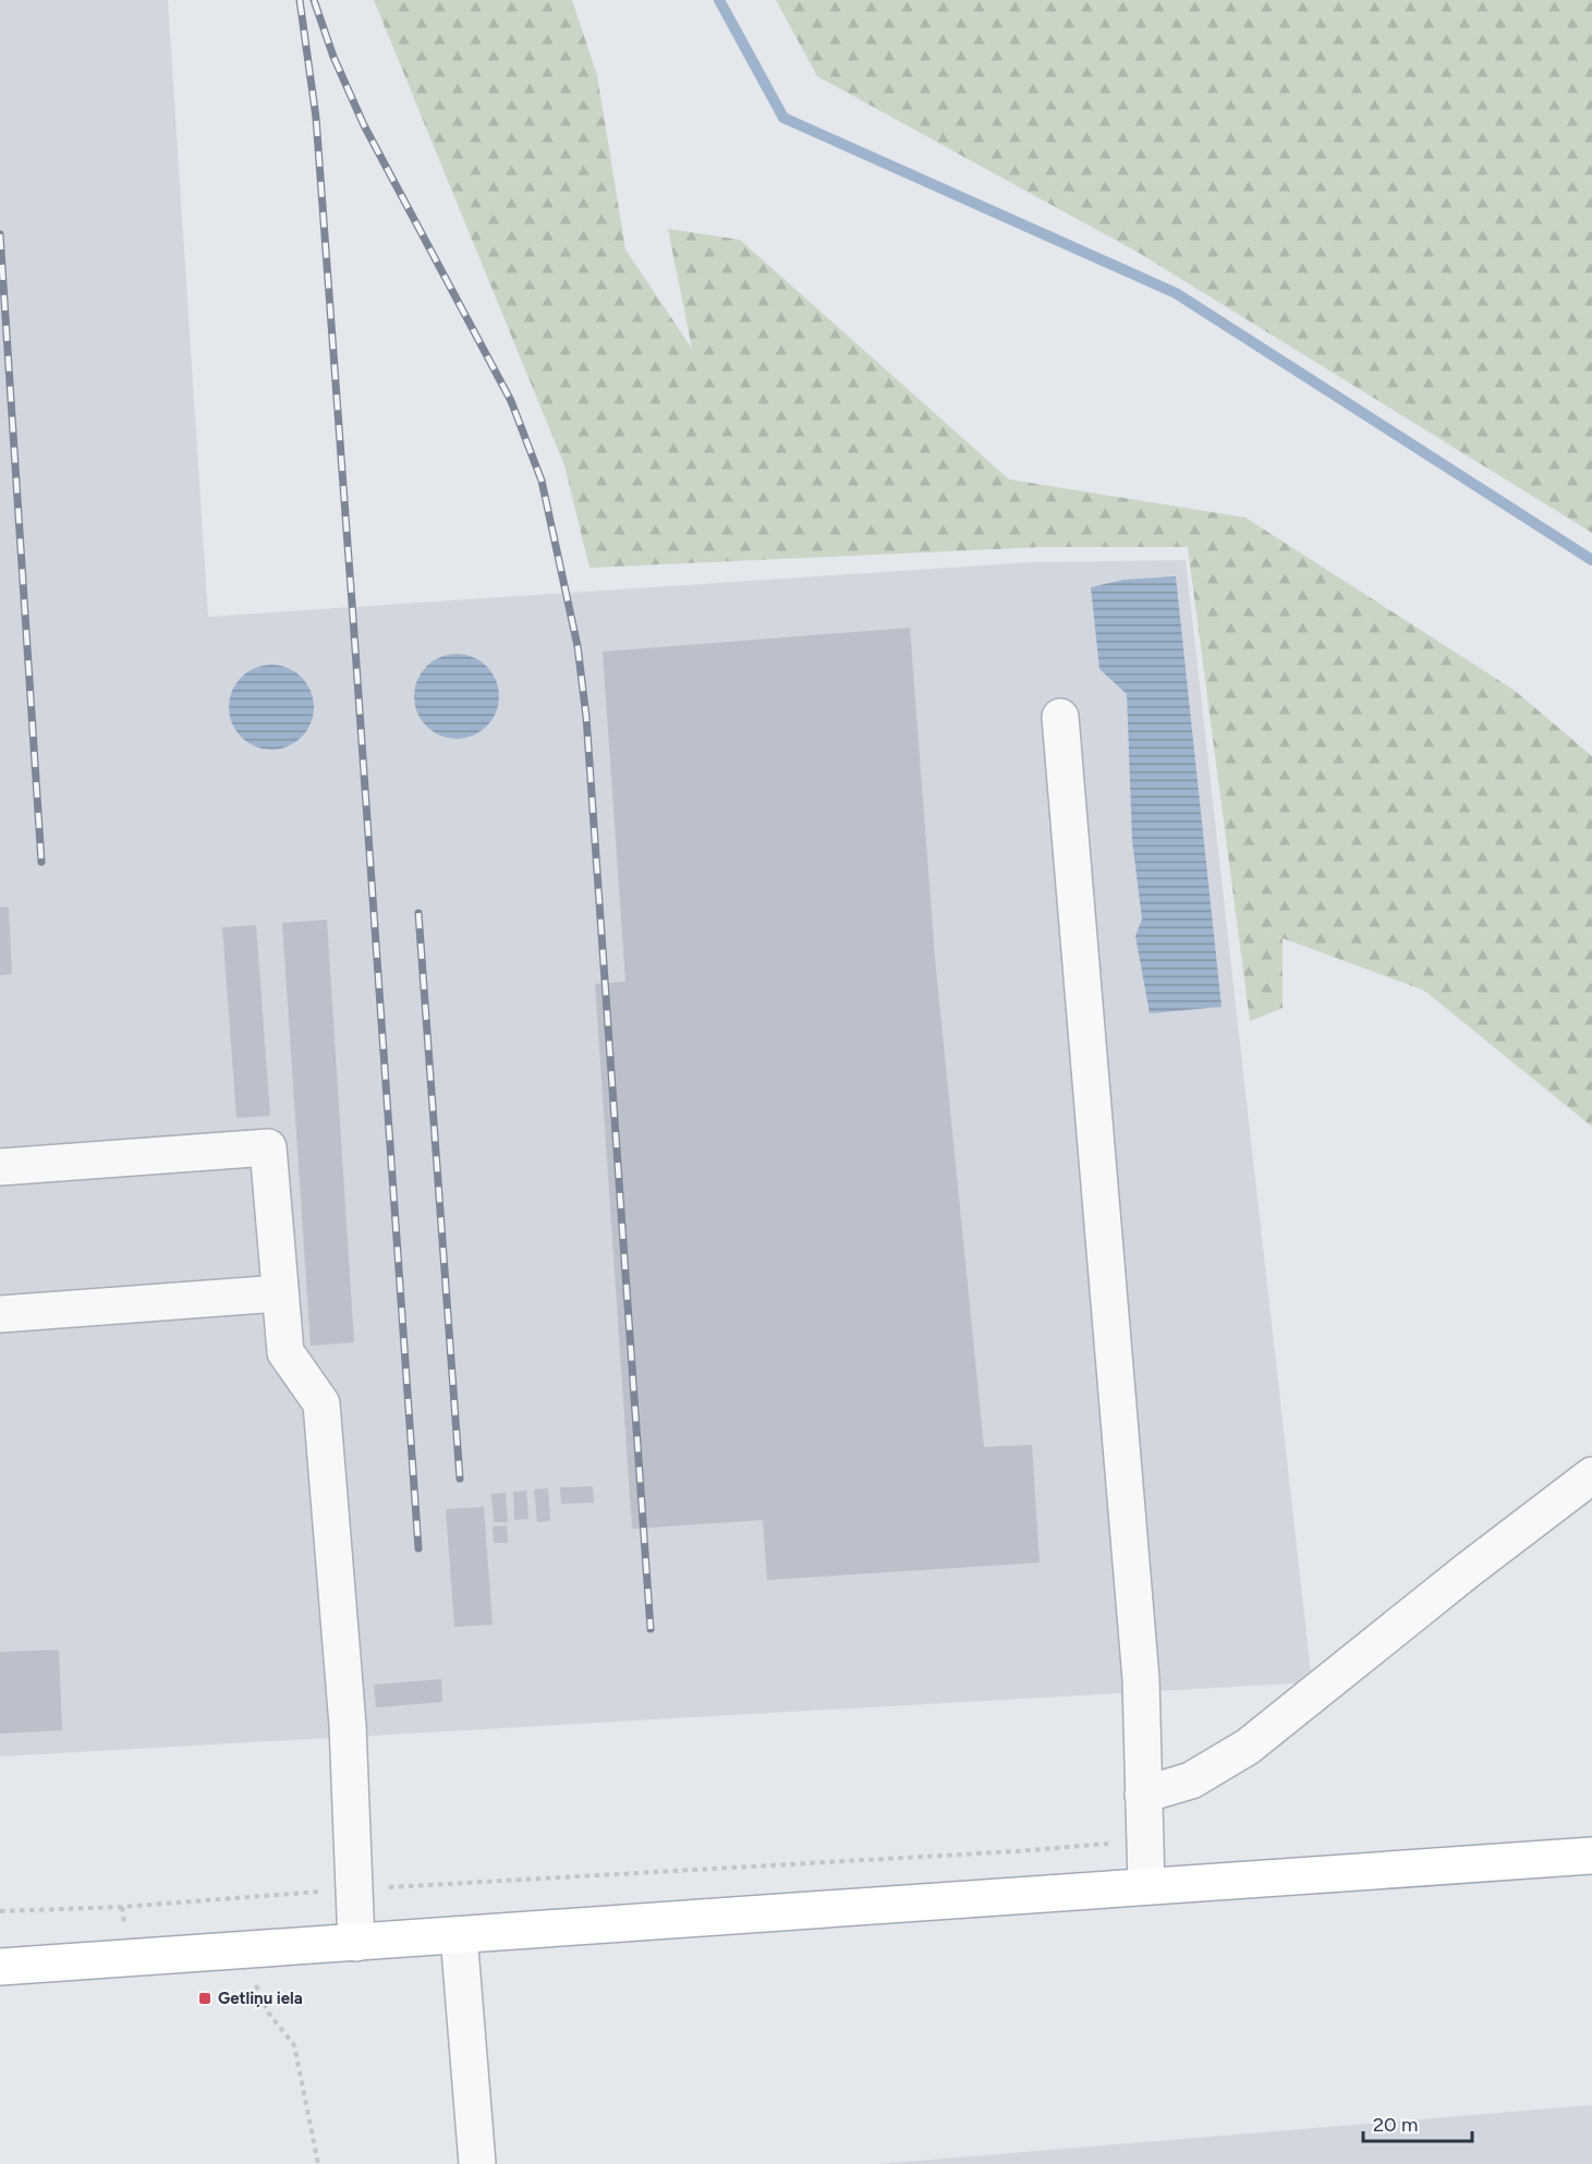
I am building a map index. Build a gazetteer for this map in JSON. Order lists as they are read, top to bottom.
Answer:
{
  "places": {
    "transit": ["Getliņu iela"]
  },
  "scale_bar": "20 m"
}
